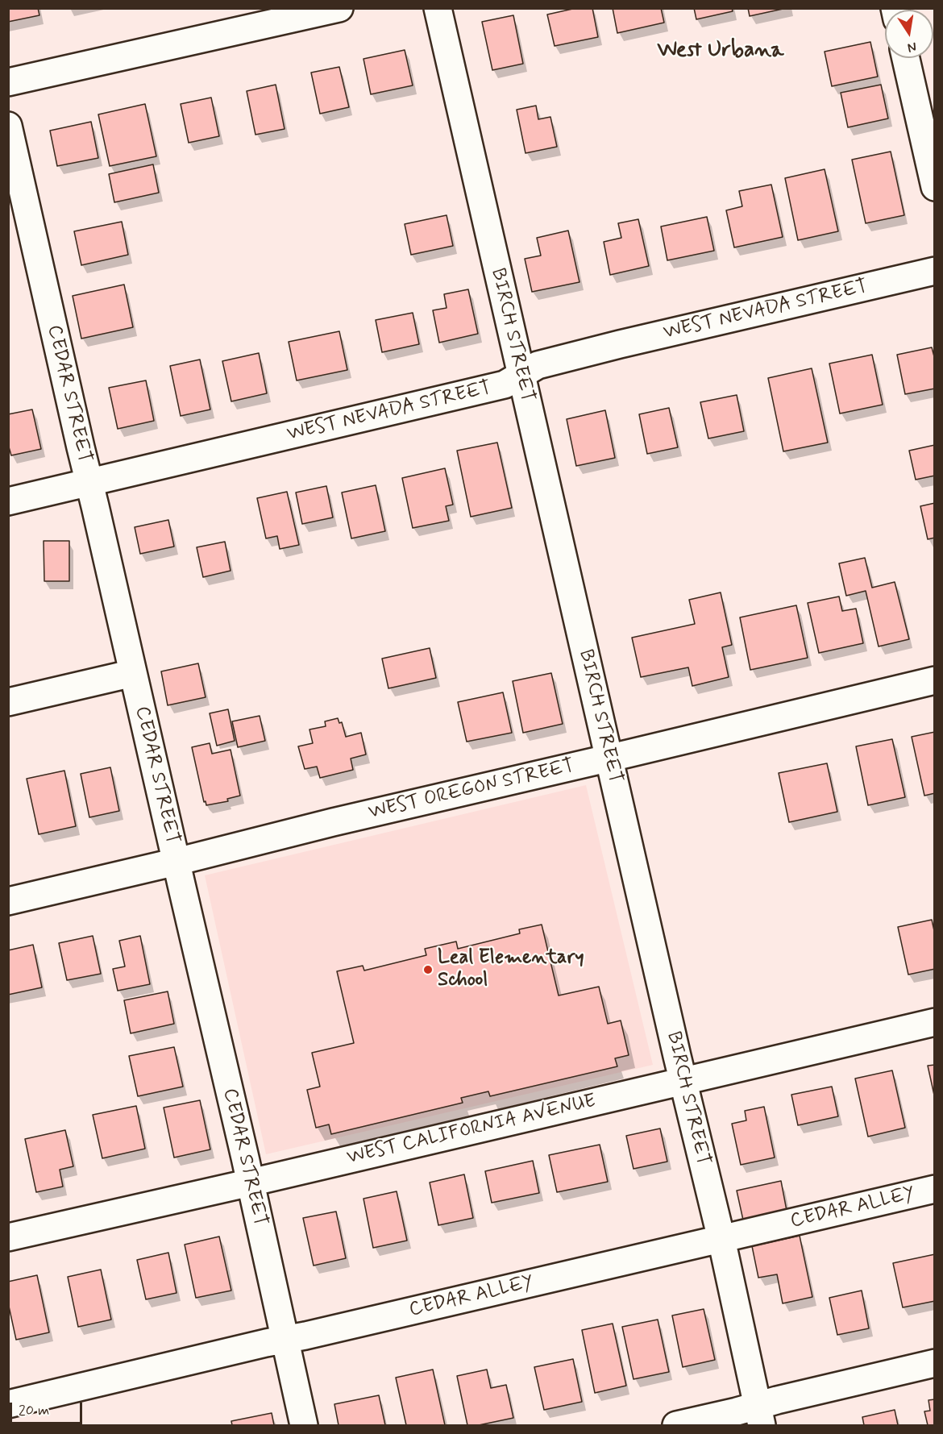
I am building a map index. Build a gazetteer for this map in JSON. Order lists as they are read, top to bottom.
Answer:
{
  "streets": {
    "street": [
      "WEST NEVADA STREET",
      "BIRCH STREET",
      "CEDAR STREET",
      "WEST OREGON STREET",
      "WEST CALIFORNIA AVENUE",
      "CEDAR ALLEY"
    ]
  },
  "crossings": [
    ["WEST NEVADA STREET", "BIRCH STREET"],
    ["WEST NEVADA STREET", "CEDAR STREET"],
    ["BIRCH STREET", "WEST OREGON STREET"],
    ["BIRCH STREET", "WEST CALIFORNIA AVENUE"],
    ["BIRCH STREET", "CEDAR ALLEY"],
    ["CEDAR STREET", "WEST OREGON STREET"],
    ["CEDAR STREET", "WEST CALIFORNIA AVENUE"],
    ["CEDAR STREET", "CEDAR ALLEY"]
  ],
  "districts": ["West Urbana"],
  "places": ["Leal Elementary School"],
  "scale_bar": "20 m",
  "north": "bottom"
}
